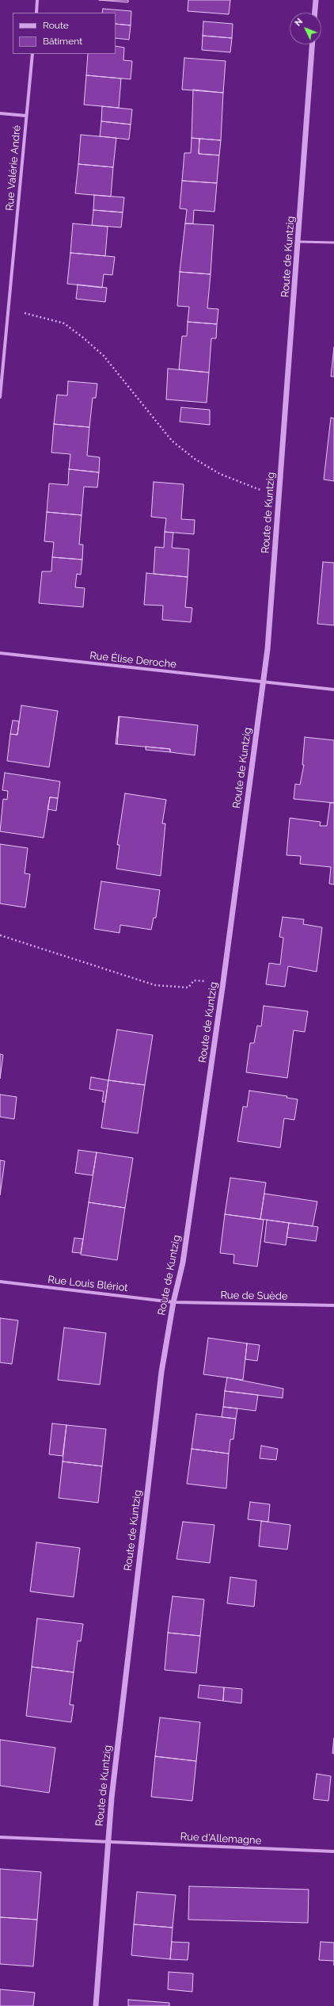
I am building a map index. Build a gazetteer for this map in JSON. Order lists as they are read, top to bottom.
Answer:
{
  "streets": {
    "street": [
      "Rue Valérie André",
      "Route de Kuntzig",
      "Rue Élise Deroche",
      "Rue Louis Blériot",
      "Rue de Suède",
      "Rue d'Allemagne"
    ]
  },
  "crossings": [
    ["Route de Kuntzig", "Rue Élise Deroche"],
    ["Route de Kuntzig", "Rue Louis Blériot"],
    ["Route de Kuntzig", "Rue de Suède"],
    ["Route de Kuntzig", "Rue d'Allemagne"],
    ["Rue Louis Blériot", "Rue de Suède"]
  ],
  "legend": ["Route", "Bâtiment"],
  "north": "top left"
}
